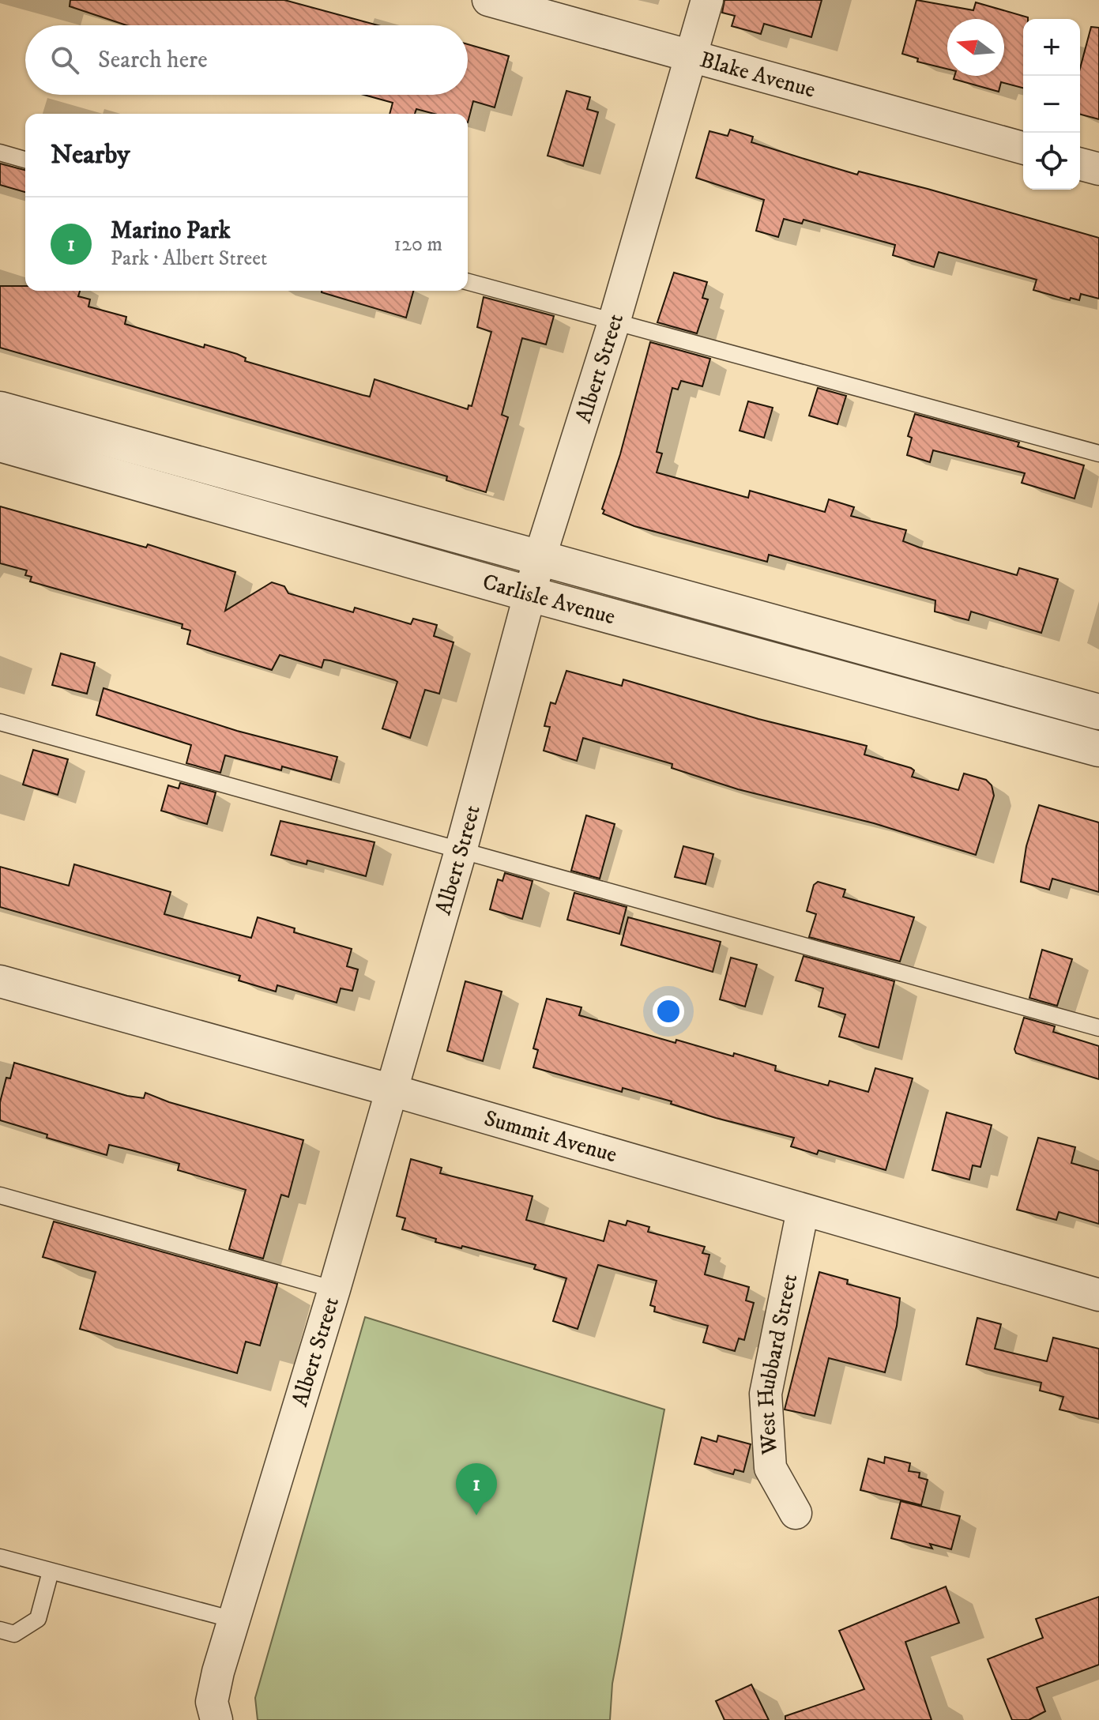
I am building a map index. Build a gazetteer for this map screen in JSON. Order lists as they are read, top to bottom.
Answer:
{
  "streets": {
    "street": [
      "Blake Avenue",
      "Albert Street",
      "Carlisle Avenue",
      "Summit Avenue",
      "West Hubbard Street"
    ]
  },
  "crossings": [
    ["Blake Avenue", "Albert Street"],
    ["Albert Street", "Carlisle Avenue"],
    ["Albert Street", "Summit Avenue"],
    ["Summit Avenue", "West Hubbard Street"]
  ],
  "north": "left",
  "page": {
    "map_buttons": ["+", "−"],
    "search": "Search here",
    "heading": "Nearby",
    "list": [
      {
        "mark": "1",
        "name": "Marino Park",
        "note": "Park · Albert Street",
        "value": "120 m"
      }
    ],
    "pins": "1"
  }
}
